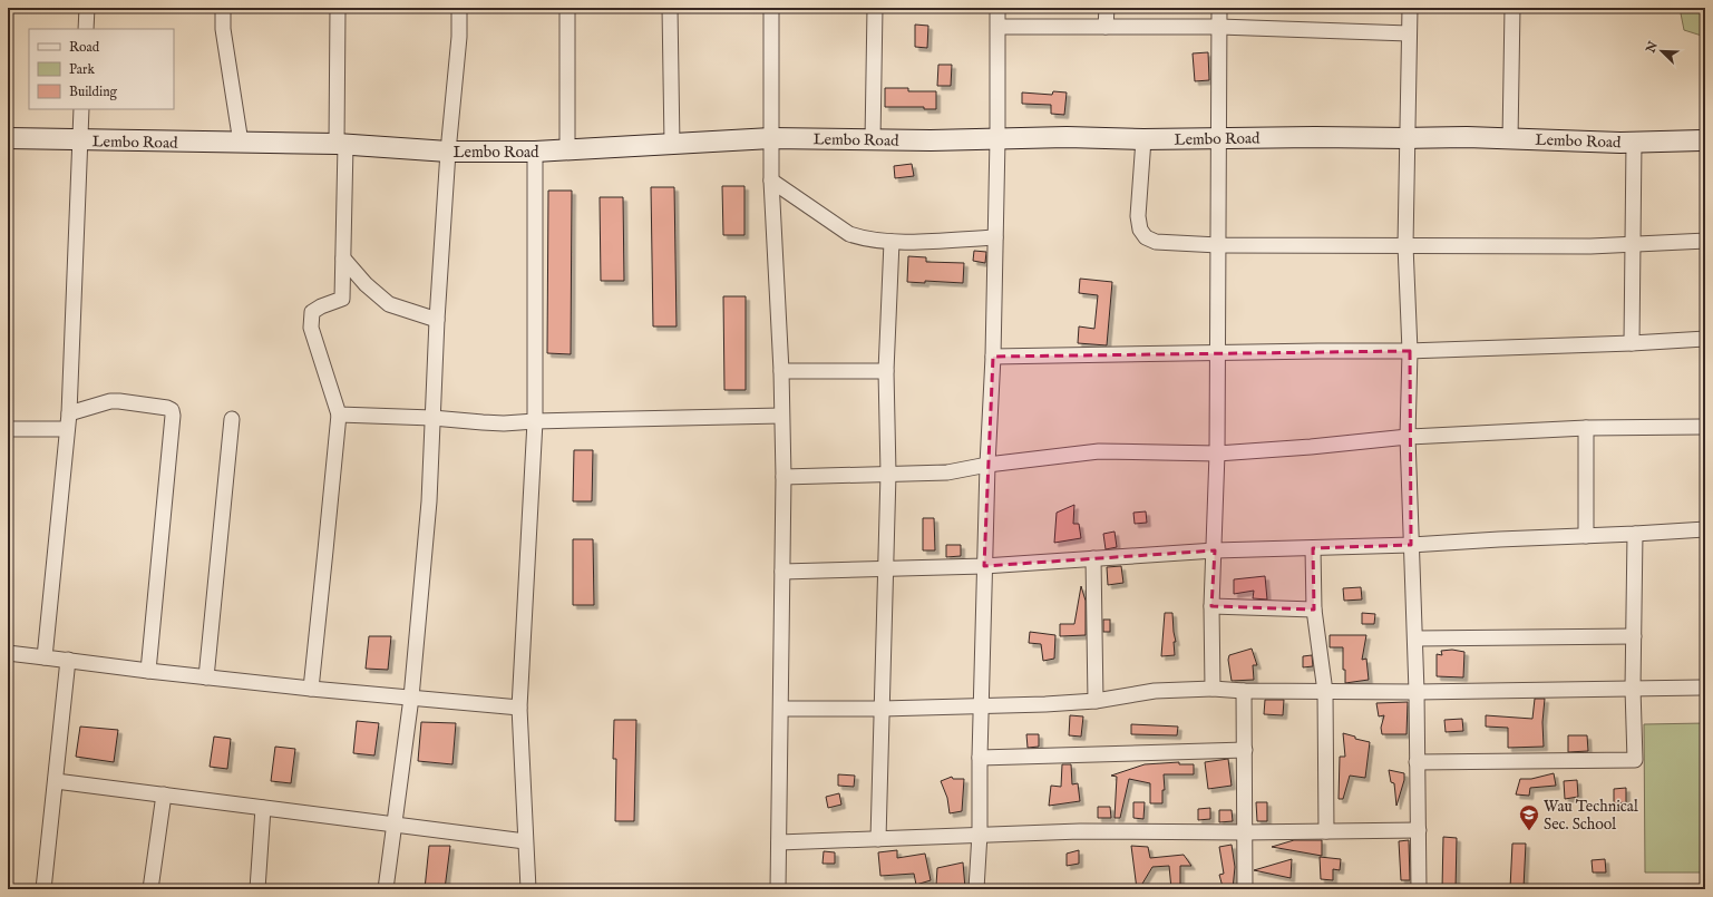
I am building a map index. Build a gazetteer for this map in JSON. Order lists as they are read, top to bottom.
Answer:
{
  "streets": {
    "street": ["Lembo Road"]
  },
  "places": {
    "school or university": ["Wau Technical Sec. School"]
  },
  "legend": ["Road", "Park", "Building"],
  "north": "top left"
}
